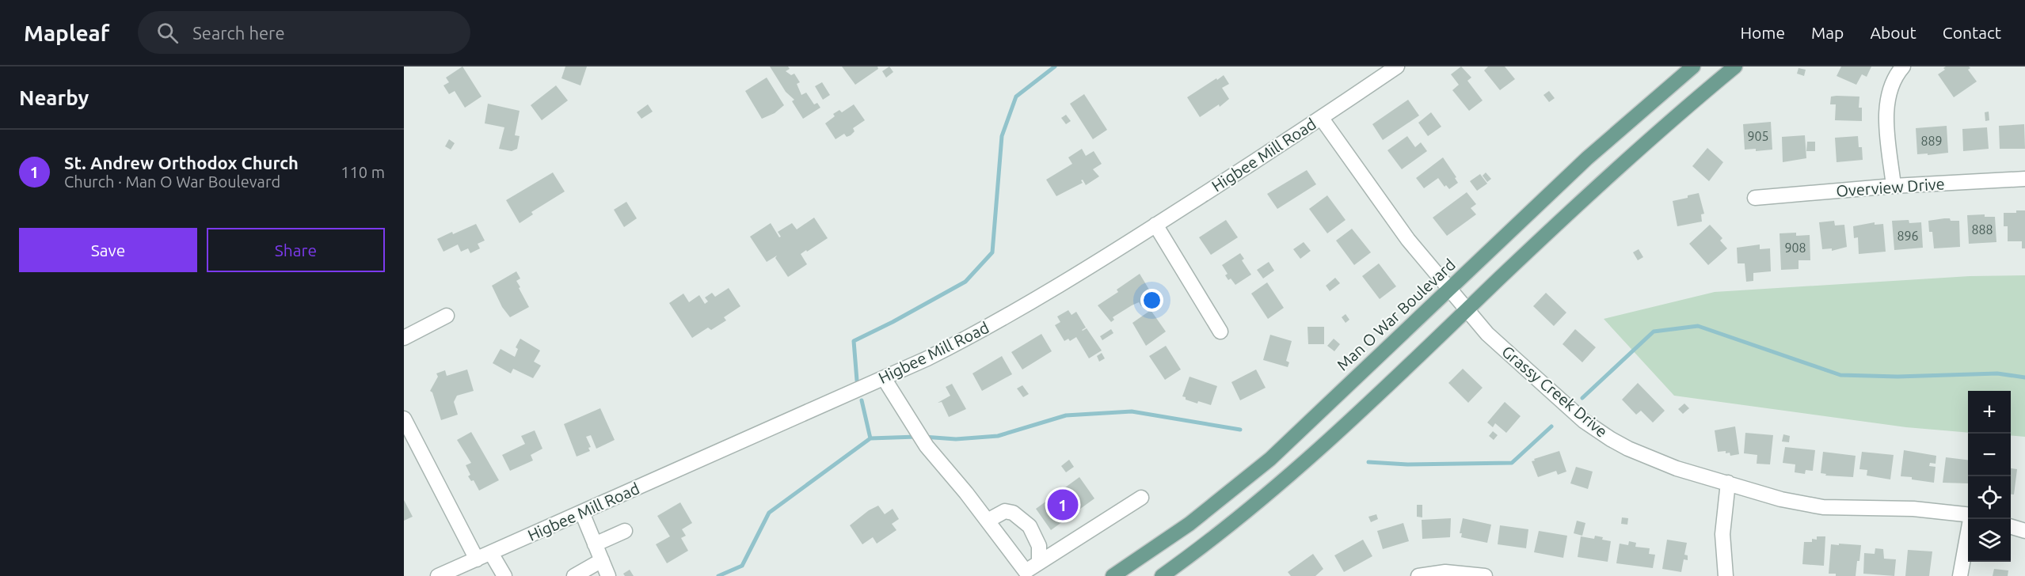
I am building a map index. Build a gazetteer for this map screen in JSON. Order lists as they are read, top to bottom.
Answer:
{
  "streets": {
    "main road": ["Man O War Boulevard"],
    "street": ["Higbee Mill Road", "Overview Drive", "Grassy Creek Drive"]
  },
  "crossings": [
    ["Higbee Mill Road", "Grassy Creek Drive"],
    ["Man O War Boulevard", "Grassy Creek Drive"]
  ],
  "house_numbers": [
    "905",
    "889",
    "888",
    "896",
    "908"
  ],
  "page": {
    "header": "Mapleaf",
    "search": "Search here",
    "nav": [
      "Home",
      "Map",
      "About",
      "Contact"
    ],
    "heading": "Nearby",
    "list": [
      {
        "mark": "1",
        "name": "St. Andrew Orthodox Church",
        "note": "Church · Man O War Boulevard",
        "value": "110 m"
      }
    ],
    "buttons": ["Save", "Share"],
    "map_buttons": ["+", "−"],
    "pins": "1"
  }
}
